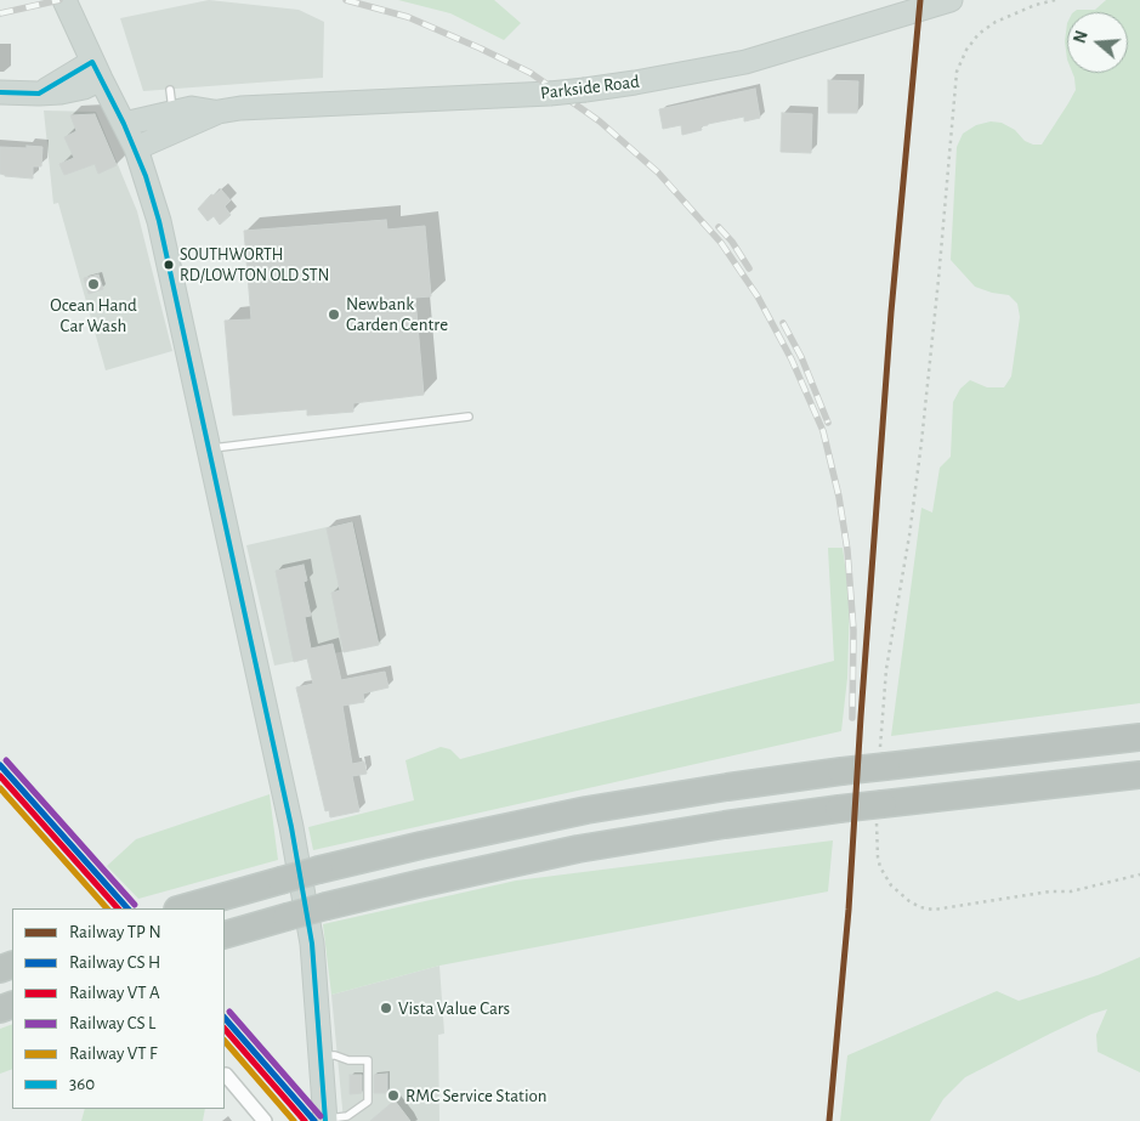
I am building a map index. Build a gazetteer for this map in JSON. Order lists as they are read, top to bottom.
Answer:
{
  "streets": {
    "main road": ["Parkside Road"]
  },
  "places": [
    "SOUTHWORTH RD/LOWTON OLD STN",
    "Ocean Hand Car Wash",
    "Newbank Garden Centre",
    "Vista Value Cars",
    "RMC Service Station"
  ],
  "lines": ["transit line 360"],
  "legend": [
    "Railway TP N",
    "Railway CS H",
    "Railway VT A",
    "Railway CS L",
    "Railway VT F",
    "360"
  ],
  "north": "left"
}
